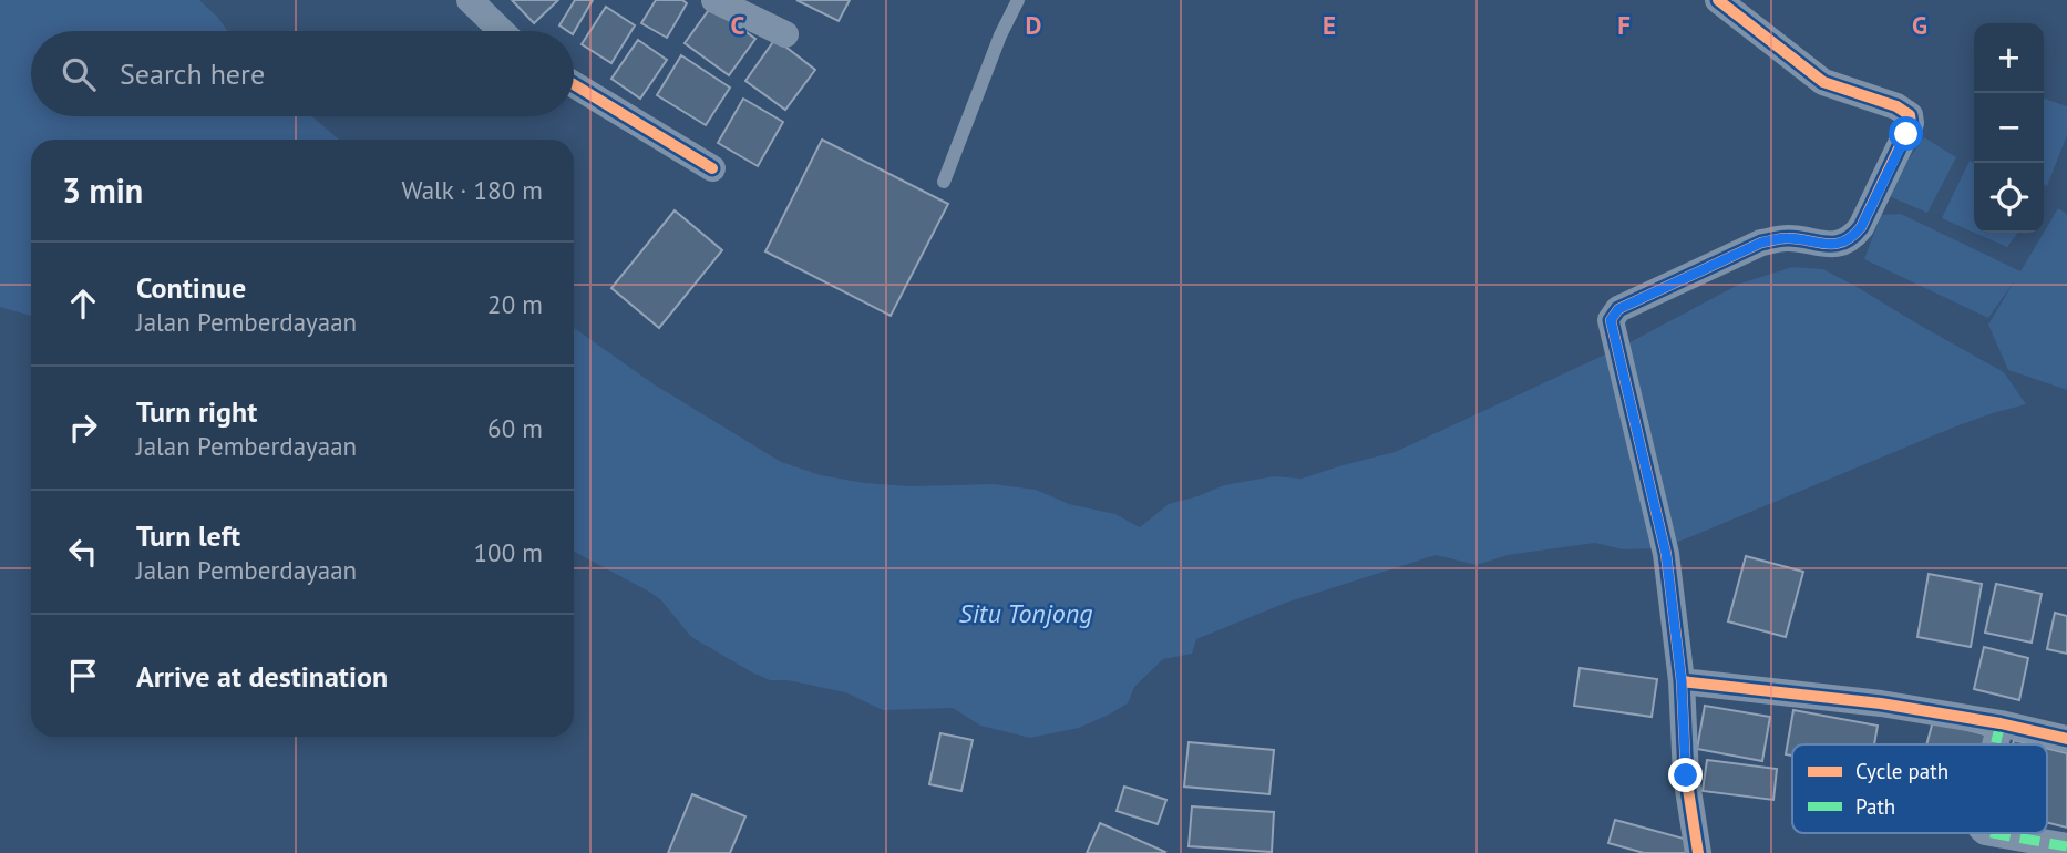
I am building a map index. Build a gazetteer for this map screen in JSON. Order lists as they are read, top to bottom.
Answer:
{
  "water": ["Situ Tonjong"],
  "legend": ["Cycle path", "Path"],
  "page": {
    "map_buttons": ["+", "−"],
    "search": "Search here",
    "heading": ["3 min", "Walk · 180 m"],
    "list": [
      ["Continue", "Jalan Pemberdayaan", "20 m"],
      ["Turn right", "Jalan Pemberdayaan", "60 m"],
      ["Turn left", "Jalan Pemberdayaan", "100 m"],
      "Arrive at destination"
    ]
  },
  "grid": {
    "columns": [
      "C",
      "D",
      "E",
      "F",
      "G"
    ]
  }
}
